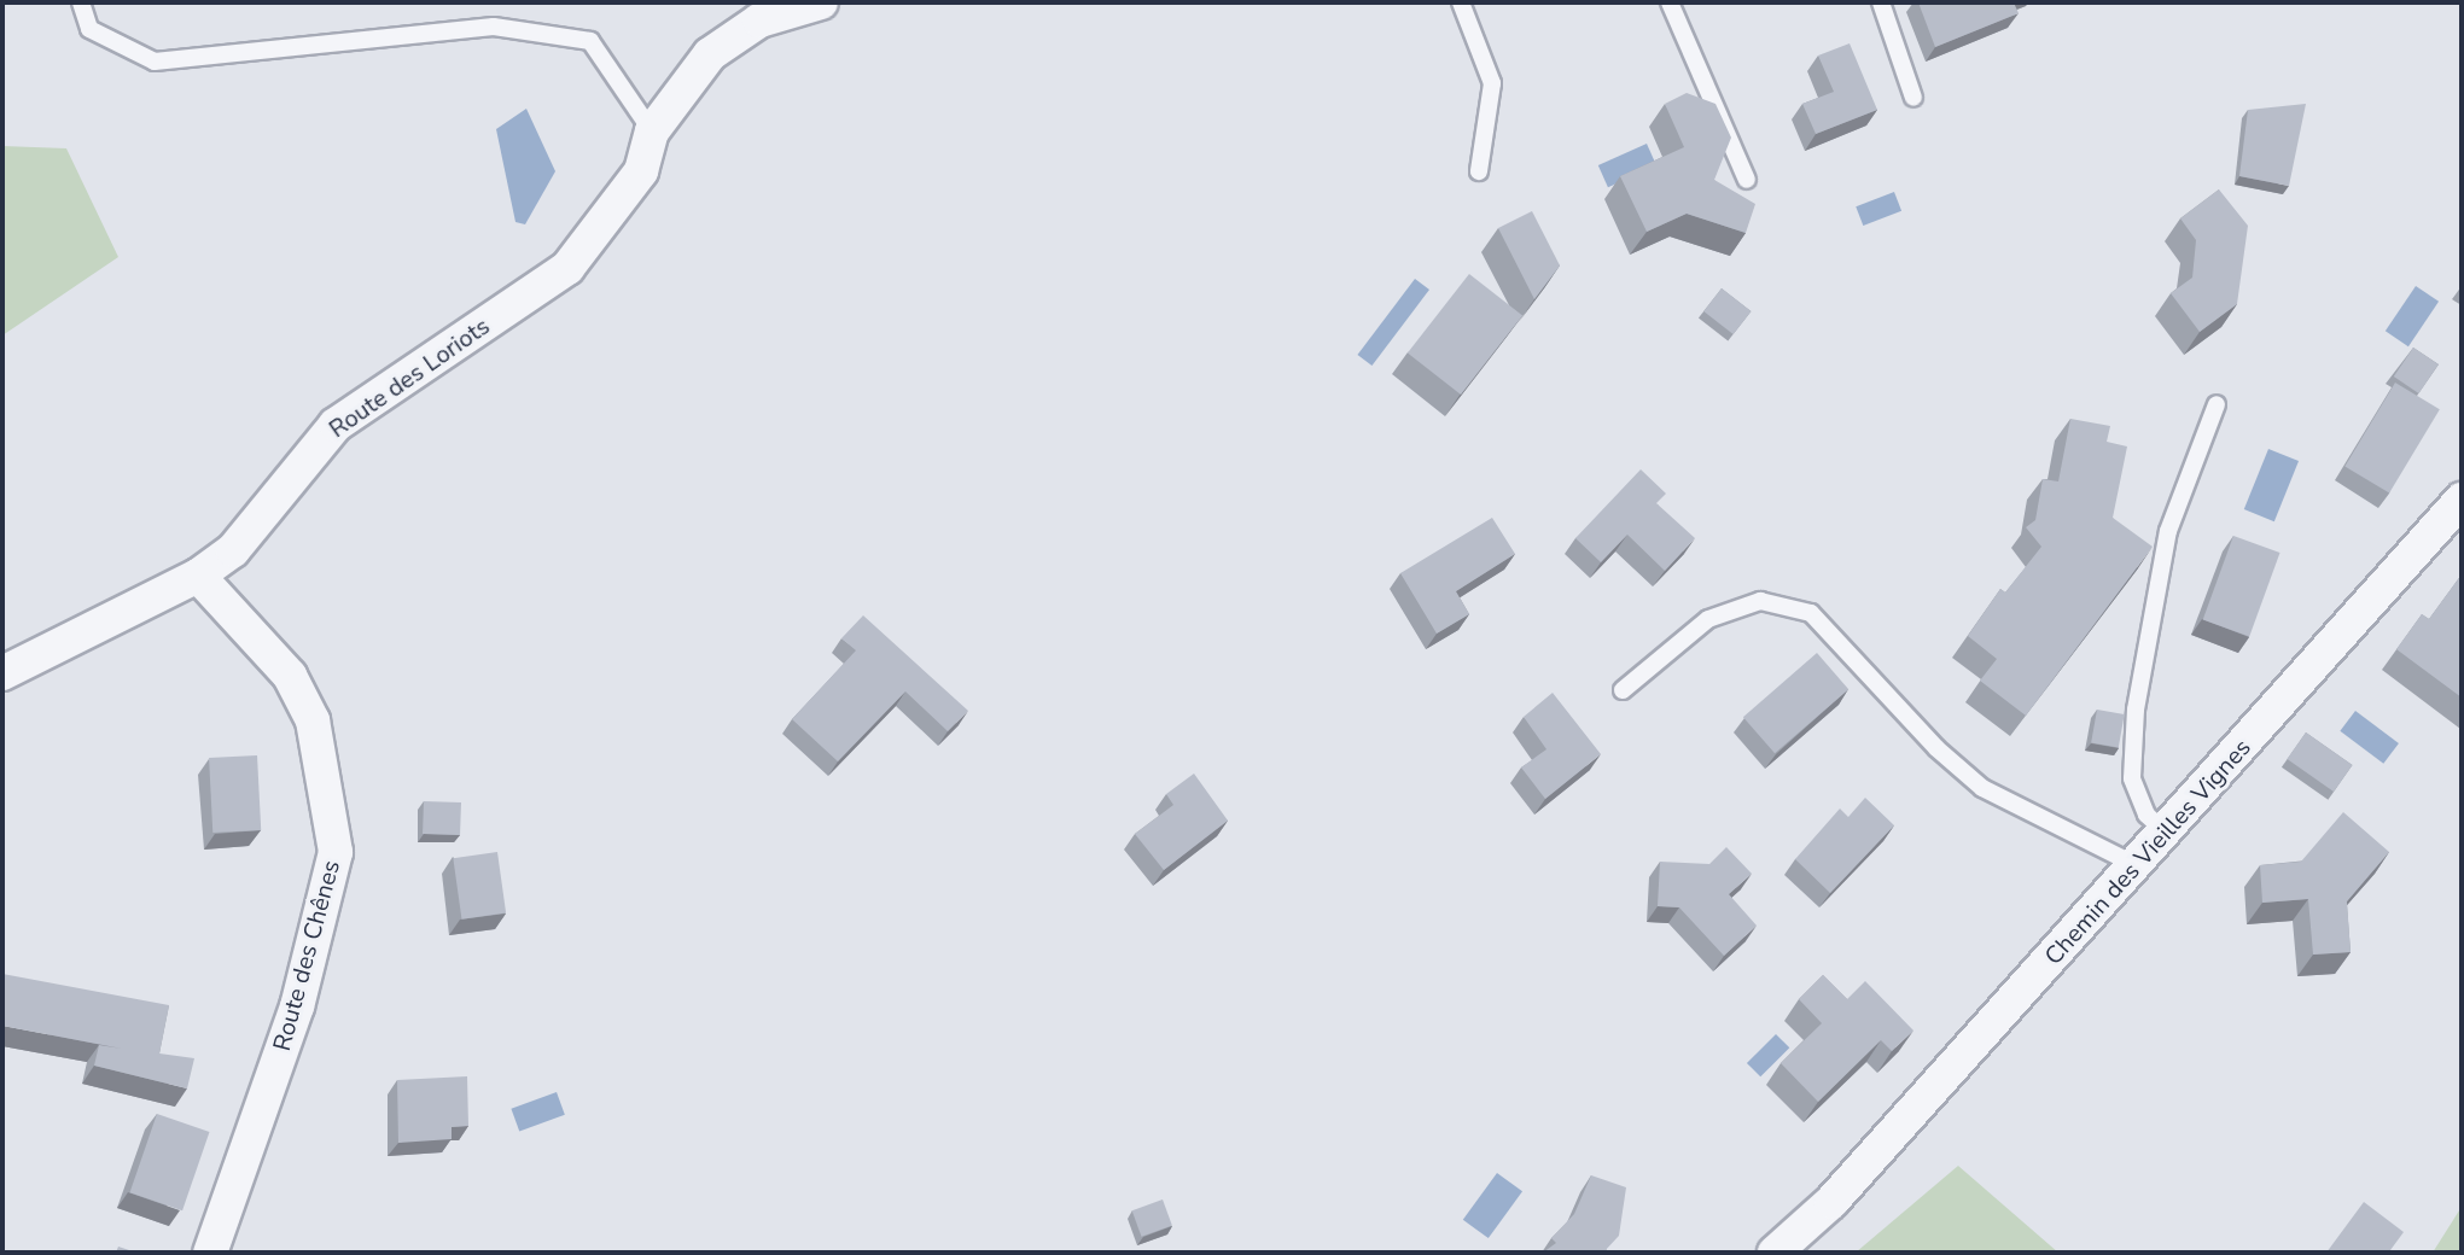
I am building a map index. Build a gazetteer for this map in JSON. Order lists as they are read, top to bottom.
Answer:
{
  "streets": {
    "street": ["Route des Loriots", "Chemin des Vieilles Vignes", "Route des Chênes"]
  },
  "crossings": [
    ["Route des Loriots", "Route des Chênes"]
  ]
}
